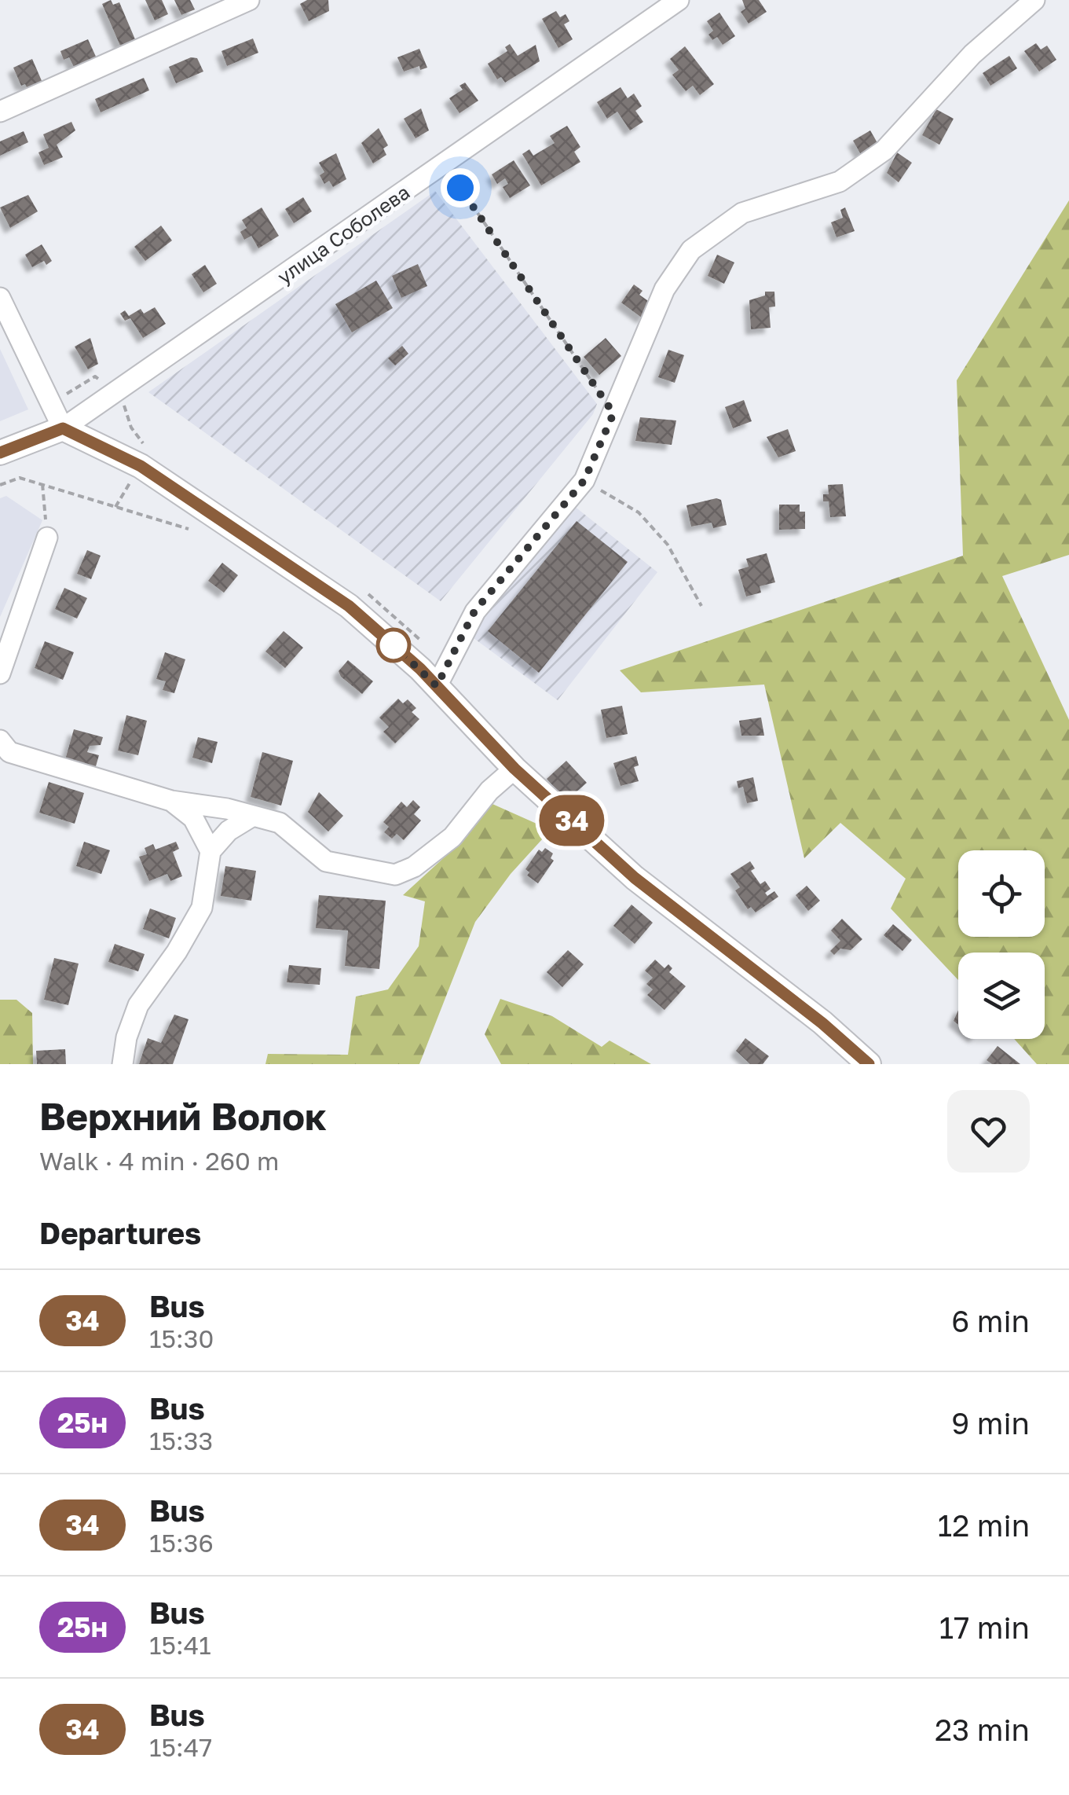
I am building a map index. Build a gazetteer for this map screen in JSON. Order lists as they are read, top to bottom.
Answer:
{
  "streets": {
    "main road": ["улица Соболева"]
  },
  "lines": ["bus line 34"],
  "page": {
    "on_map": "34",
    "heading": [
      ["Верхний Волок", "Walk · 4 min · 260 m"],
      "Departures"
    ],
    "list": [
      {
        "mark": "34",
        "name": "Bus",
        "note": "15:30",
        "value": "6 min"
      },
      {
        "mark": "25н",
        "name": "Bus",
        "note": "15:33",
        "value": "9 min"
      },
      {
        "mark": "34",
        "name": "Bus",
        "note": "15:36",
        "value": "12 min"
      },
      {
        "mark": "25н",
        "name": "Bus",
        "note": "15:41",
        "value": "17 min"
      },
      {
        "mark": "34",
        "name": "Bus",
        "note": "15:47",
        "value": "23 min"
      }
    ]
  }
}
